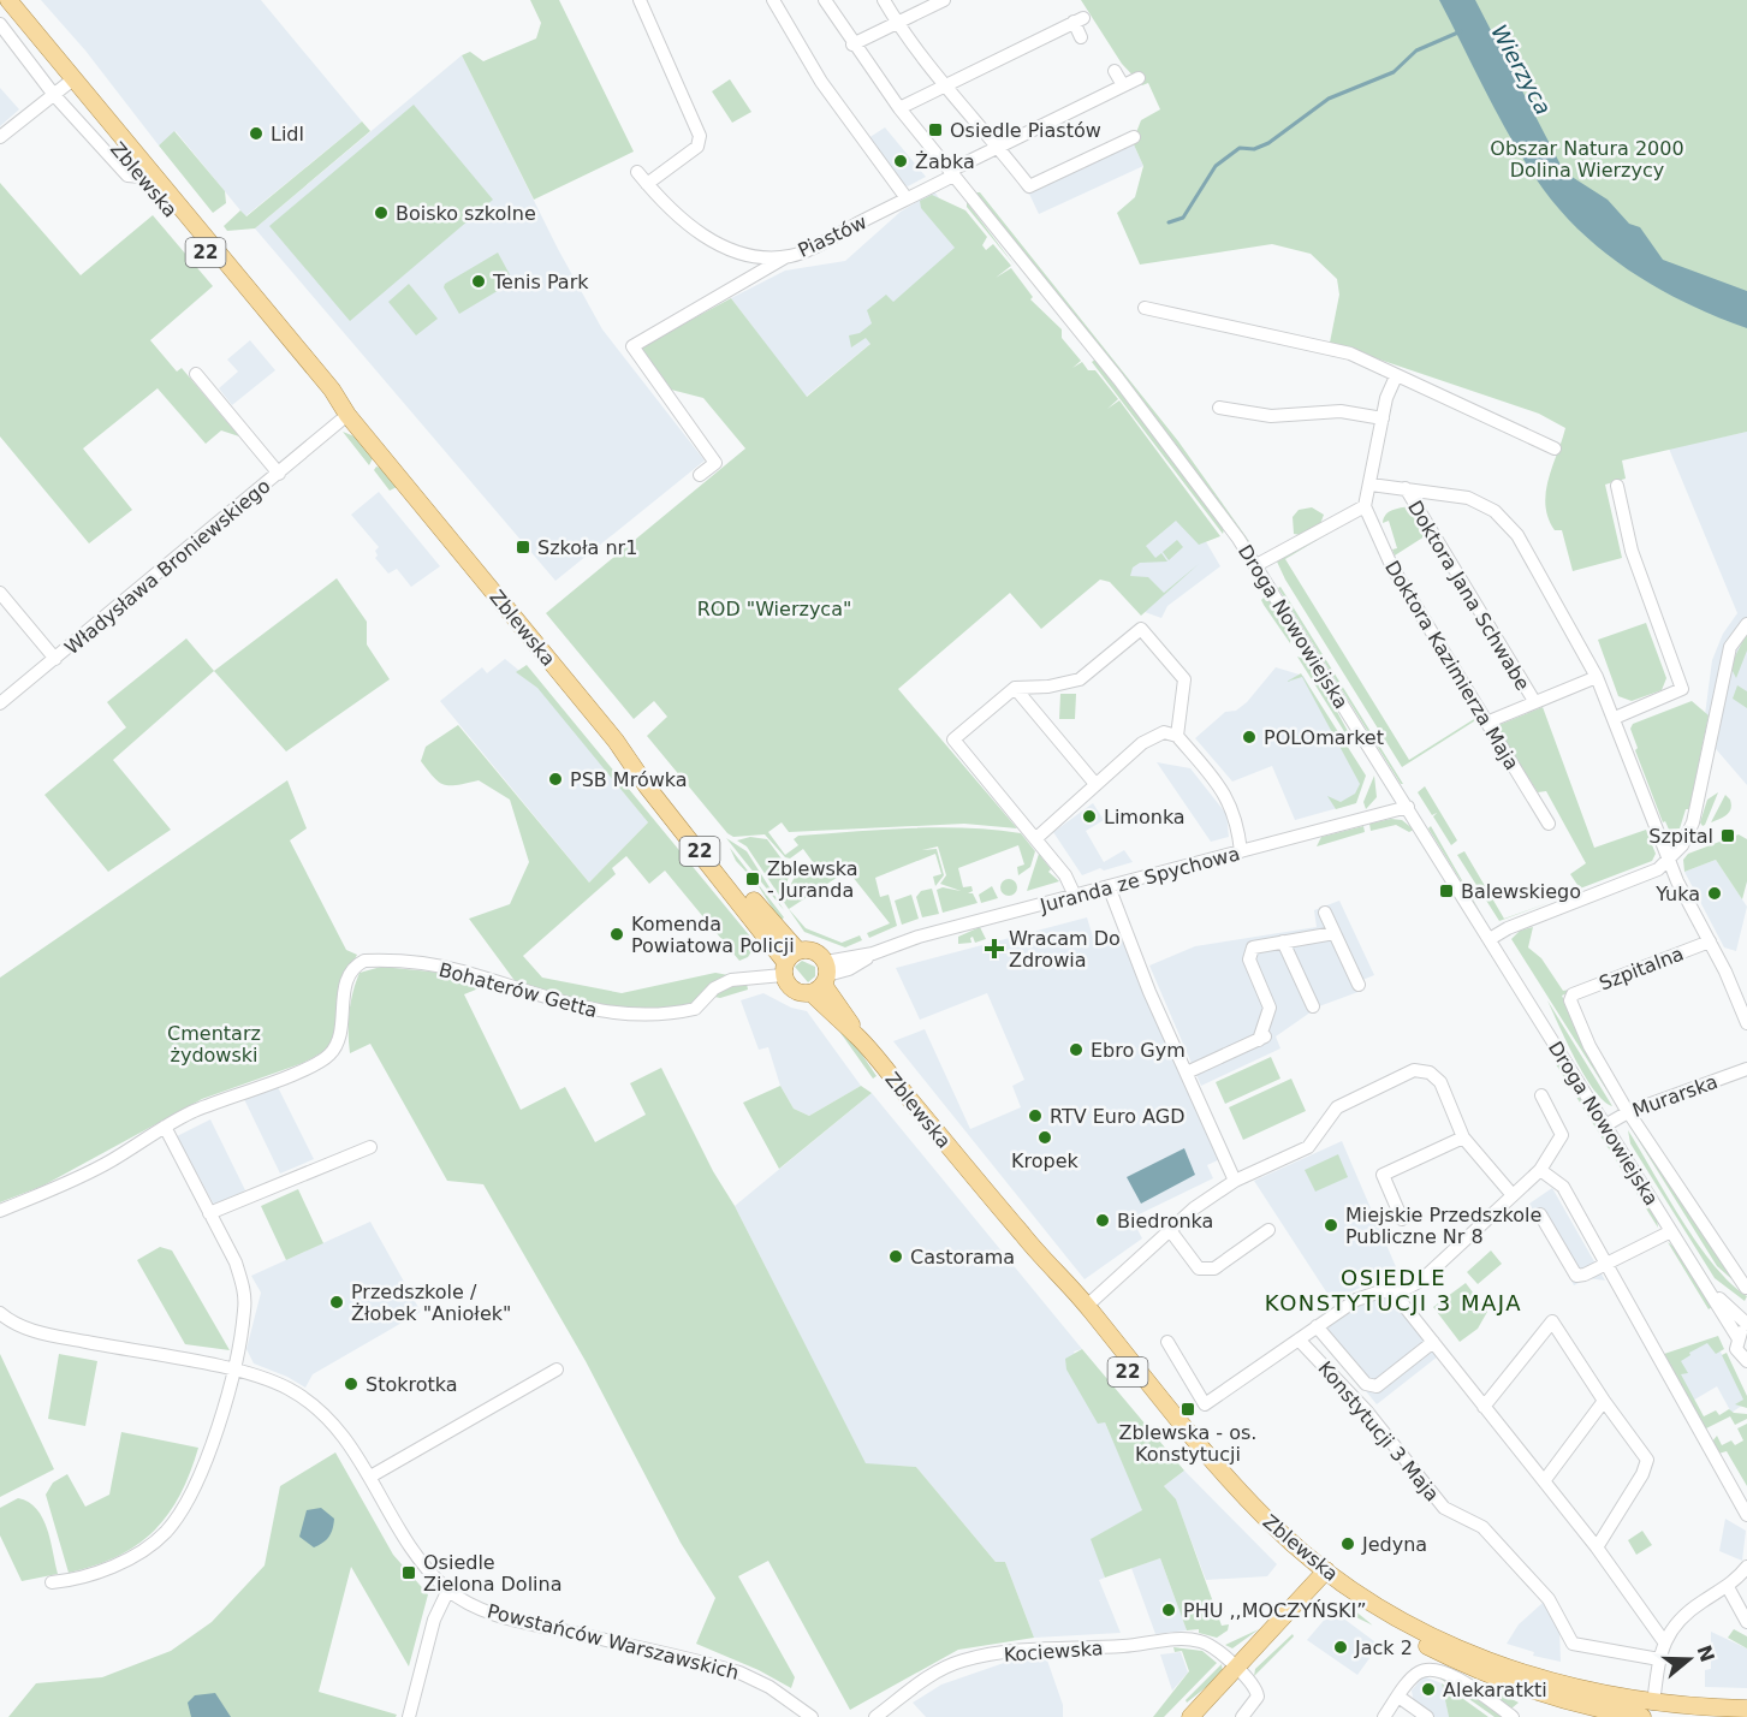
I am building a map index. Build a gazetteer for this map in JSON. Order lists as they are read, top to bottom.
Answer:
{
  "streets": {
    "main road": ["Zblewska", "22"],
    "street": [
      "Piastów",
      "Władysława Broniewskiego",
      "Doktora Jana Schwabe",
      "Droga Nowowiejska",
      "Doktora Kazimierza Maja",
      "Juranda ze Spychowa",
      "Szpitalna",
      "Bohaterów Getta",
      "Murarska",
      "Konstytucji 3 Maja",
      "Powstańców Warszawskich",
      "Kociewska"
    ]
  },
  "crossings": [
    ["Zblewska", "22"],
    ["Zblewska", "Władysława Broniewskiego"],
    ["Zblewska", "Juranda ze Spychowa"],
    ["Zblewska", "Bohaterów Getta"],
    ["Piastów", "Droga Nowowiejska"],
    ["22", "Juranda ze Spychowa"],
    ["22", "Bohaterów Getta"],
    ["Droga Nowowiejska", "Juranda ze Spychowa"],
    ["Droga Nowowiejska", "Murarska"],
    ["Szpitalna", "Murarska"]
  ],
  "districts": ["OSIEDLE KONSTYTUCJI 3 MAJA"],
  "water": ["Wierzyca"],
  "parks": ["Obszar Natura 2000 Dolina Wierzycy", "ROD \"Wierzyca\"", "Cmentarz żydowski"],
  "places": {
    "transit": [
      "Osiedle Piastów",
      "Szkoła nr1",
      "Szpital",
      "Zblewska - Juranda",
      "Balewskiego",
      "Zblewska - os. Konstytucji",
      "Osiedle Zielona Dolina"
    ],
    "other": [
      "Lidl",
      "Żabka",
      "Boisko szkolne",
      "Tenis Park",
      "POLOmarket",
      "PSB Mrówka",
      "Limonka",
      "Yuka",
      "Komenda Powiatowa Policji",
      "Ebro Gym",
      "RTV Euro AGD",
      "Kropek",
      "Biedronka",
      "Miejskie Przedszkole Publiczne Nr 8",
      "Castorama",
      "Przedszkole / Żłobek \"Aniołek\"",
      "Stokrotka",
      "Jedyna",
      "PHU ,,MOCZYŃSKI”",
      "Jack 2",
      "Alekaratkti"
    ],
    "health": ["Wracam Do Zdrowia"]
  },
  "north": "right"
}
